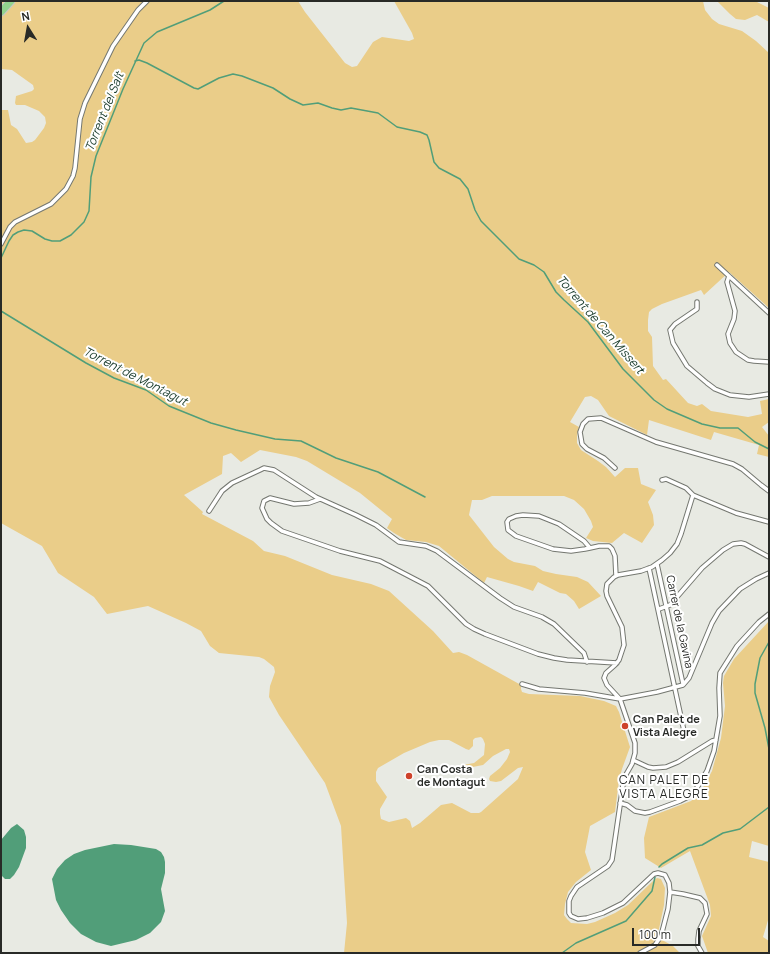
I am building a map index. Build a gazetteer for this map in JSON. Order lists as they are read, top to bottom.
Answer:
{
  "streets": {
    "street": ["Carrer de la Gavina"]
  },
  "districts": ["CAN PALET DE VISTA ALEGRE"],
  "water": ["Torrent del Salt", "Torrent de Can Missert", "Torrent de Montagut"],
  "places": ["Can Palet de Vista Alegre", "Can Costa de Montagut"],
  "scale_bar": "100 m",
  "north": "top"
}
